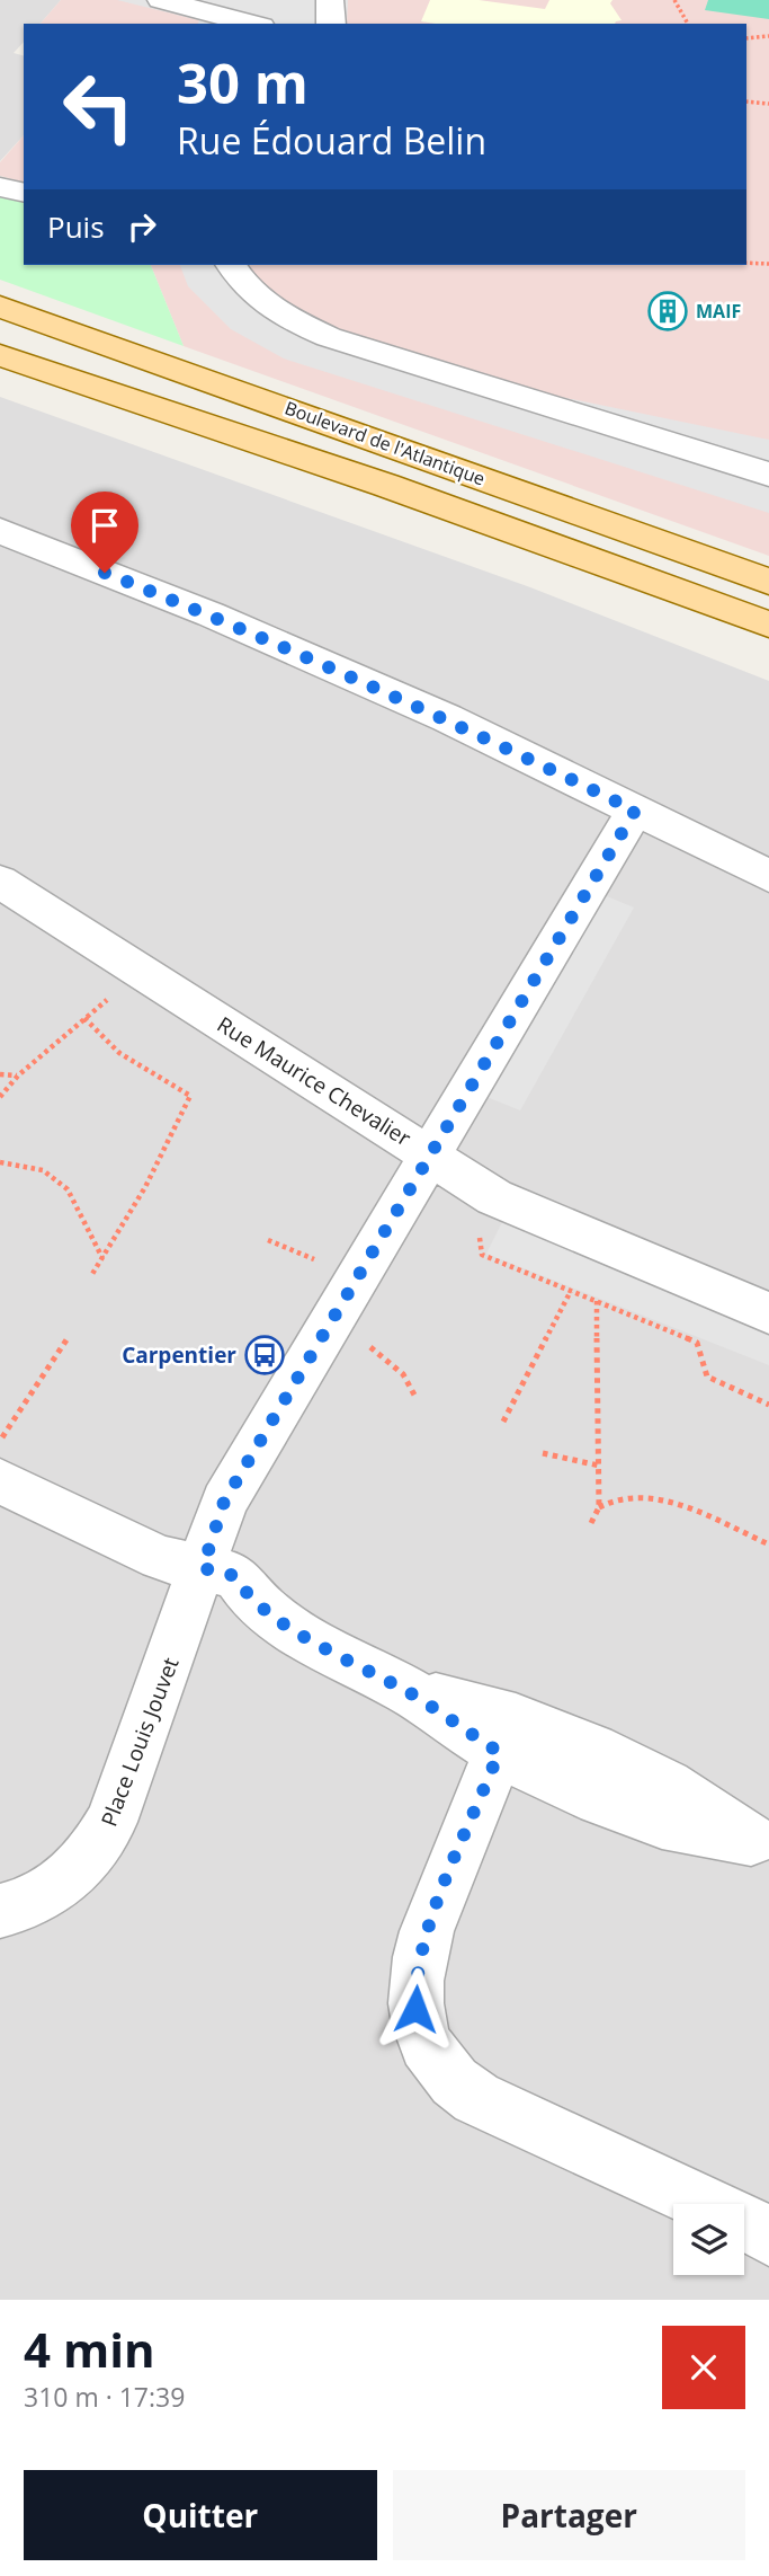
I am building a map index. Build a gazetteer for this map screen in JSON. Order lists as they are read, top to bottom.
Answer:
{
  "streets": {
    "main road": ["Boulevard de l'Atlantique"],
    "street": ["Rue Maurice Chevalier", "Place Louis Jouvet"]
  },
  "crossings": [
    ["Rue Maurice Chevalier", "Place Louis Jouvet"]
  ],
  "places": {
    "building": ["MAIF"],
    "bus stop": ["Carpentier"]
  },
  "page": {
    "turn": ["30 m", "Rue Édouard Belin"],
    "then": "Puis",
    "heading": ["4 min", "310 m · 17:39"],
    "buttons": ["Quitter", "Partager"]
  }
}
